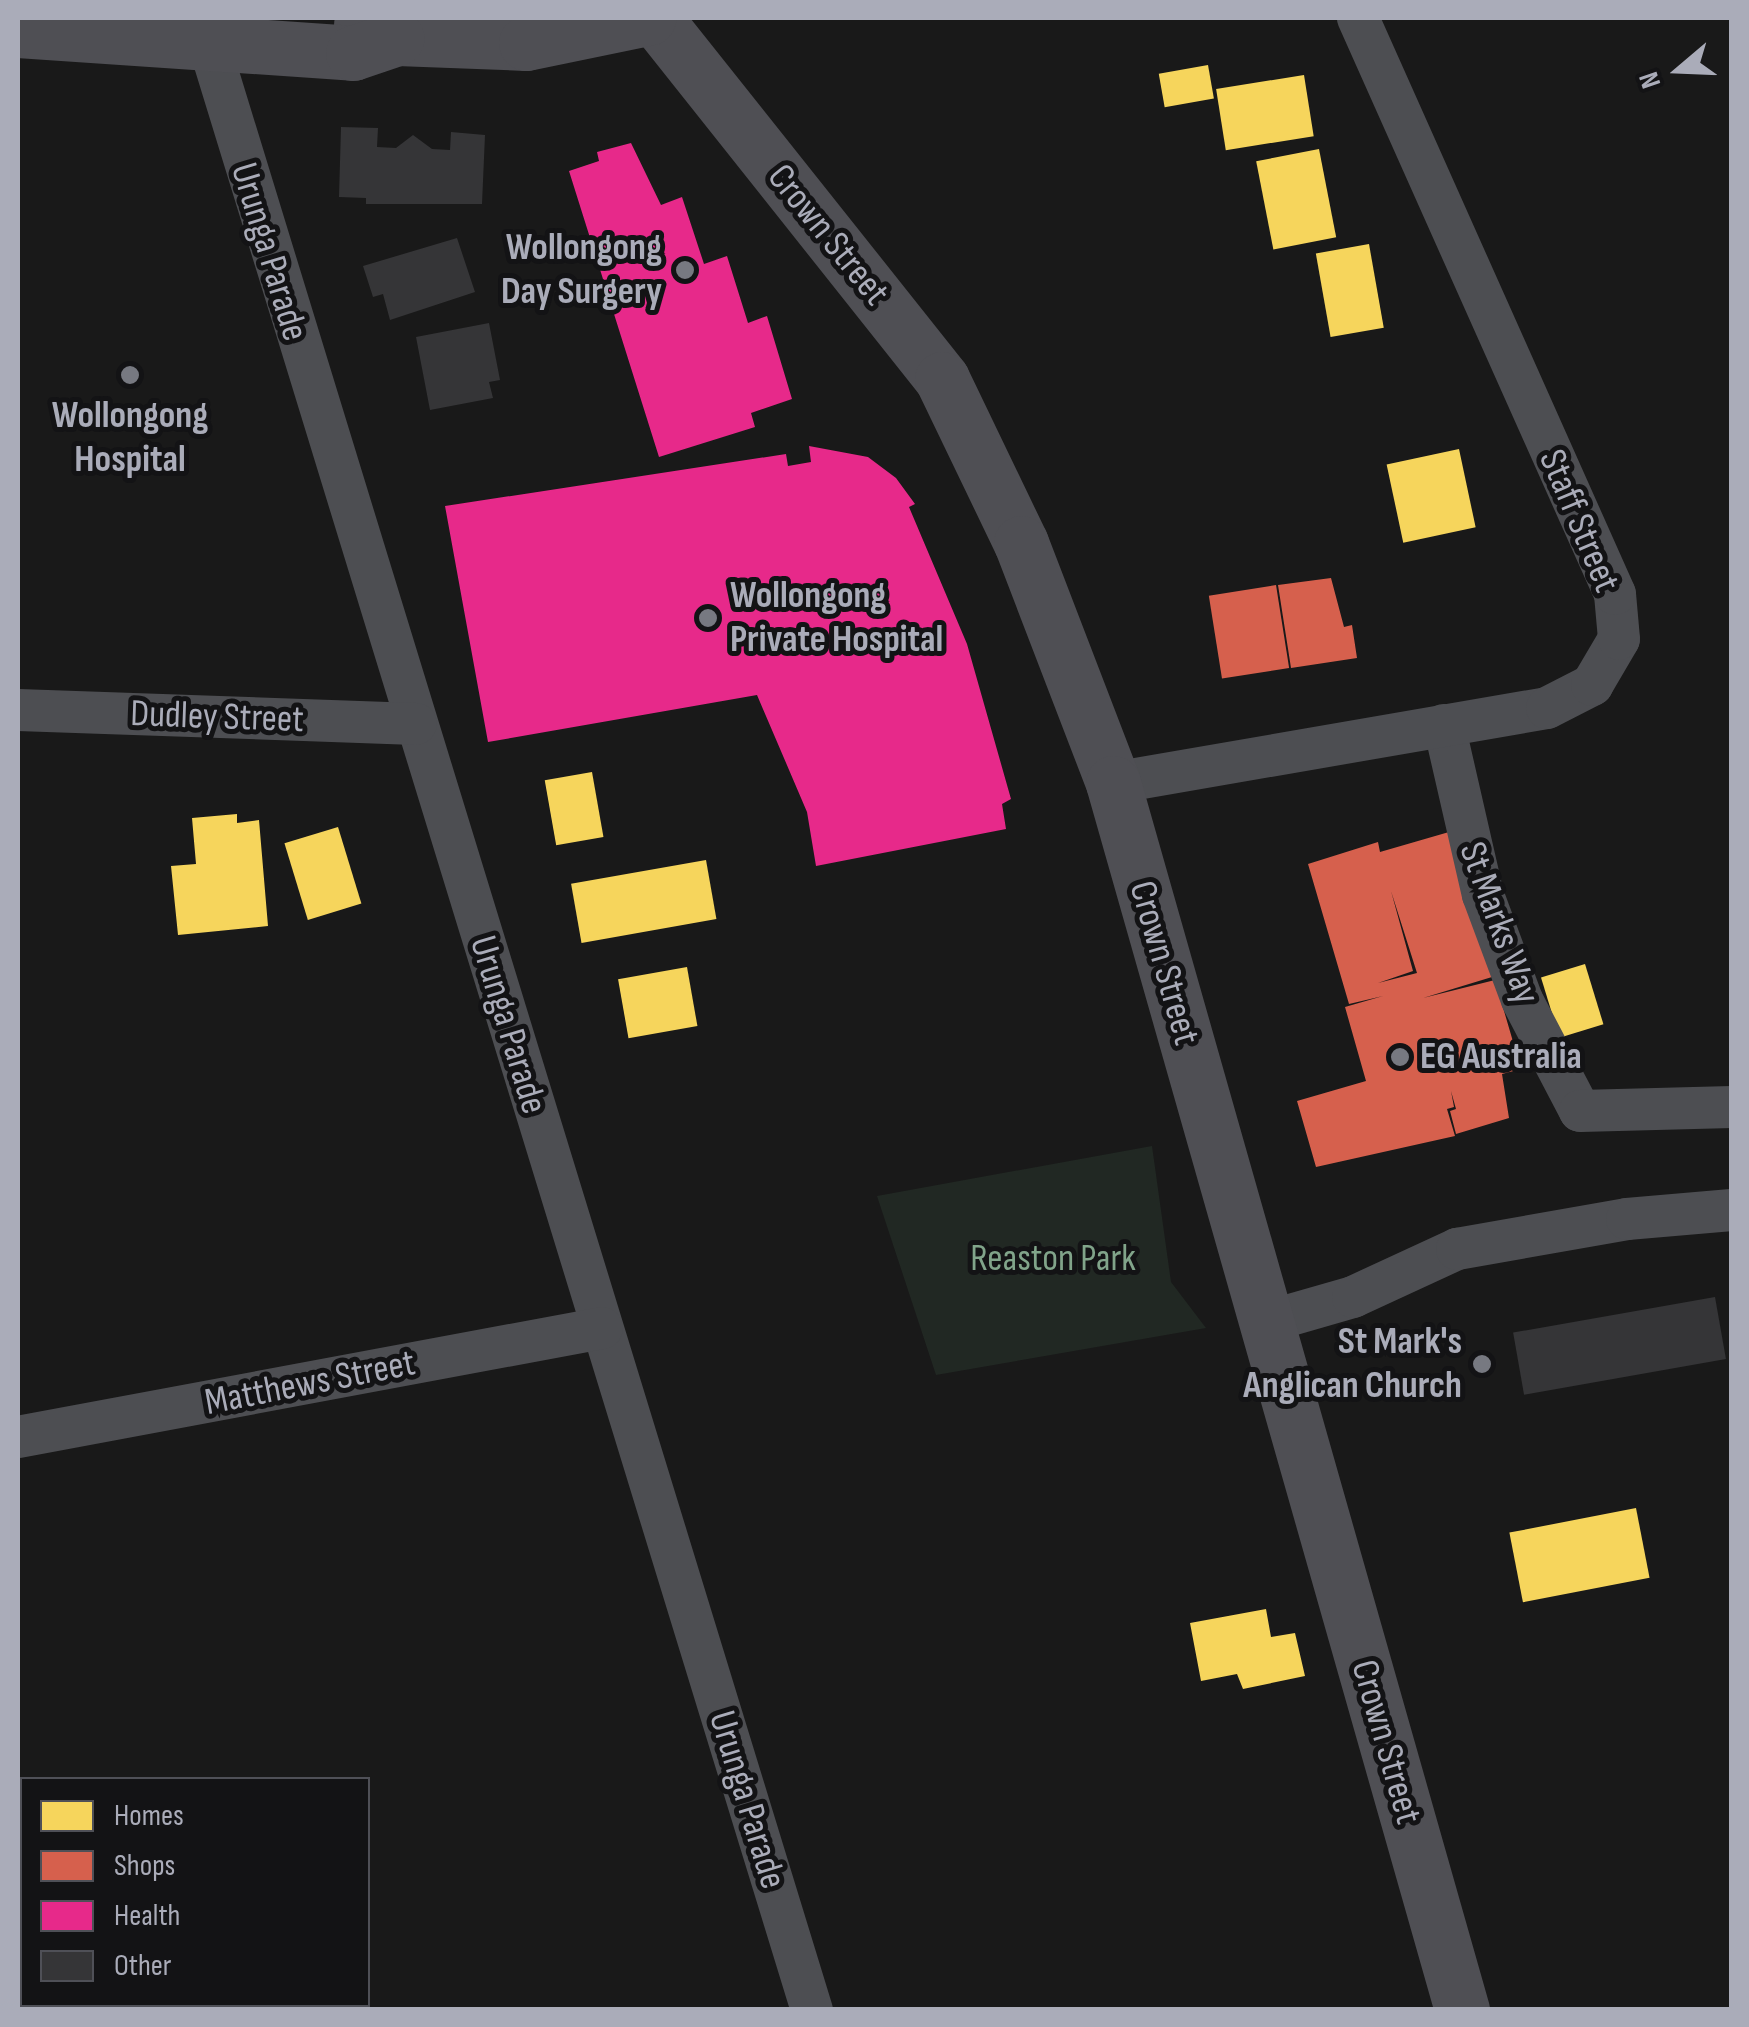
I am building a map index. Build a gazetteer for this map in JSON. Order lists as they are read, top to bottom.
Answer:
{
  "streets": {
    "main road": ["Crown Street"],
    "street": [
      "Urunga Parade",
      "Staff Street",
      "Dudley Street",
      "St Marks Way",
      "Matthews Street"
    ]
  },
  "crossings": [
    ["Crown Street", "Staff Street"],
    ["Urunga Parade", "Dudley Street"],
    ["Urunga Parade", "Matthews Street"],
    ["Staff Street", "St Marks Way"]
  ],
  "parks": ["Reaston Park"],
  "places": [
    "Wollongong Day Surgery",
    "Wollongong Hospital",
    "Wollongong Private Hospital",
    "EG Australia",
    "St Mark's Anglican Church"
  ],
  "legend": [
    "Homes",
    "Shops",
    "Health",
    "Other"
  ],
  "north": "left"
}
